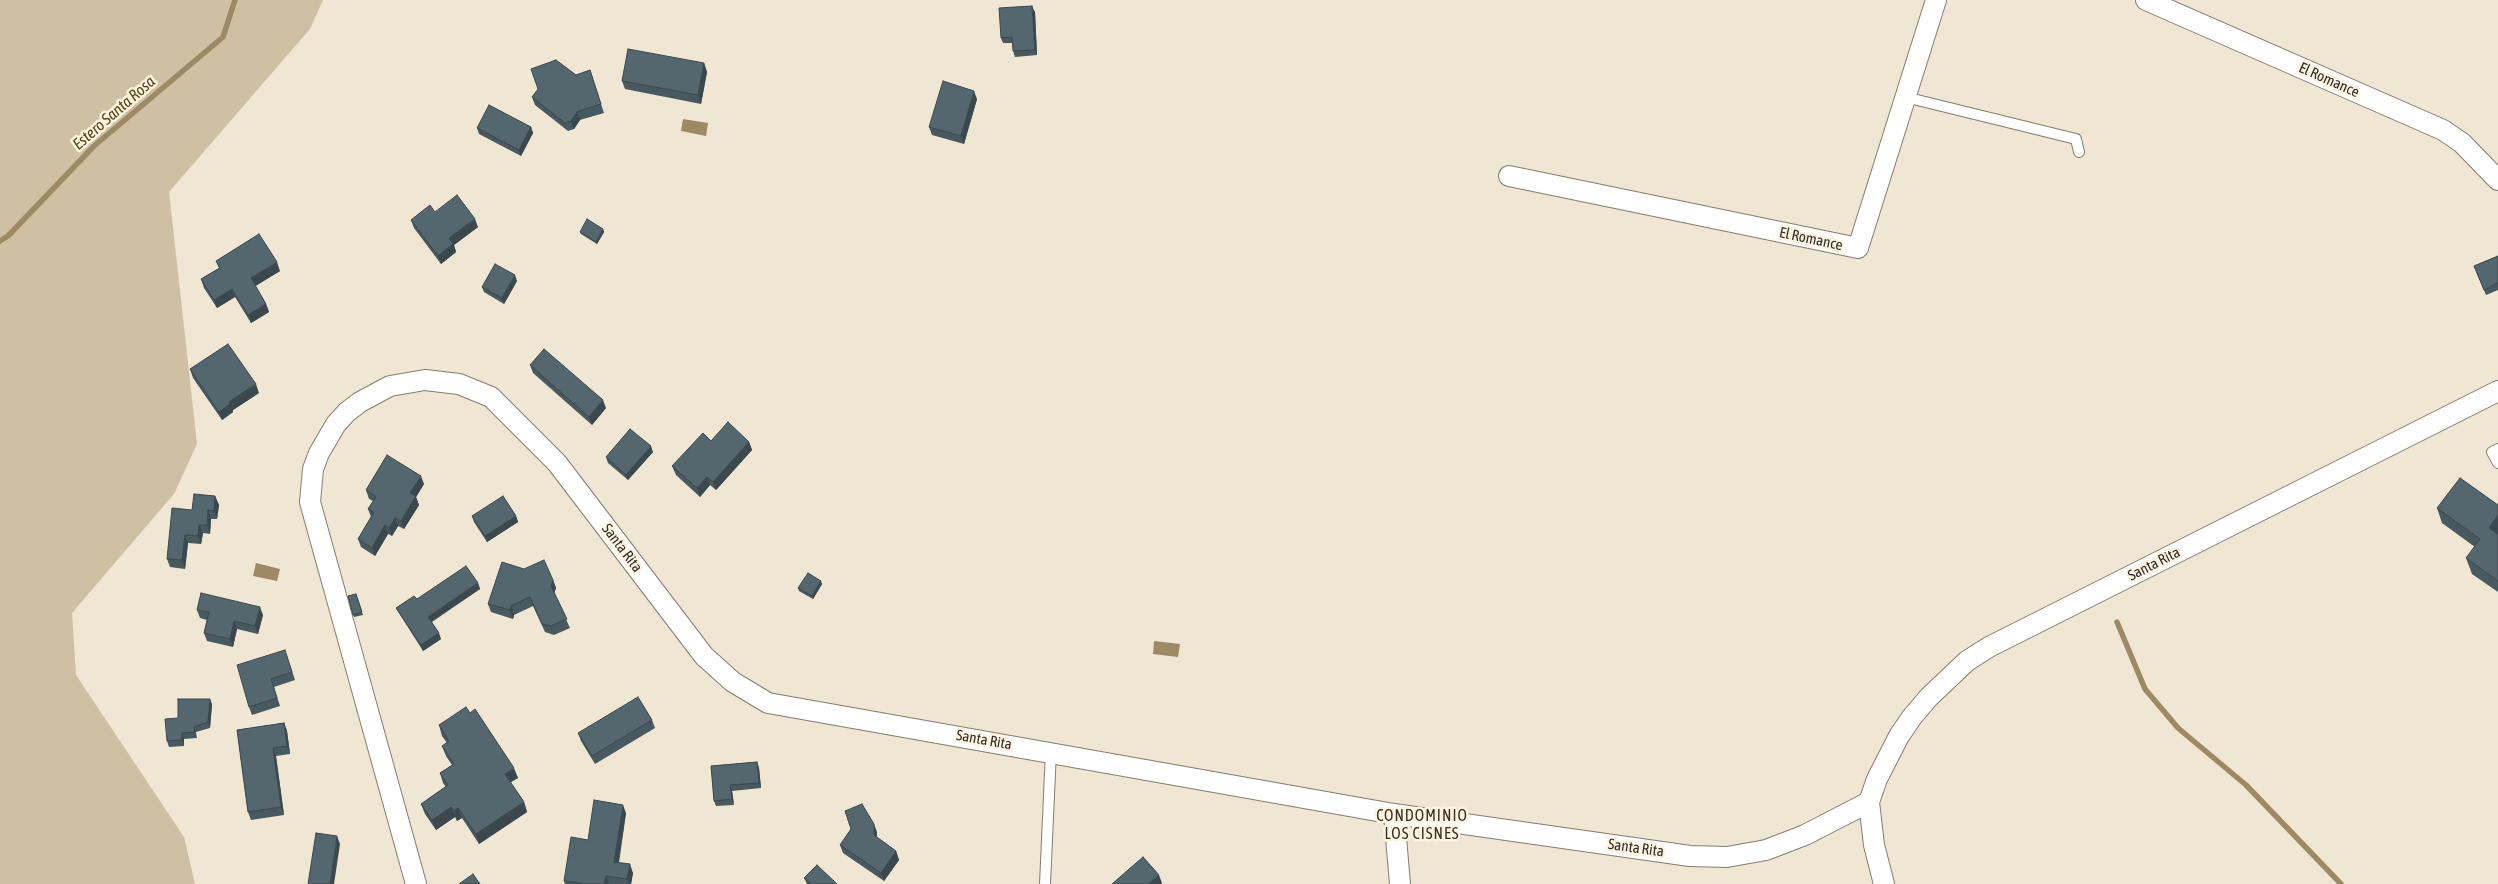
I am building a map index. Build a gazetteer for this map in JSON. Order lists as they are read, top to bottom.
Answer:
{
  "streets": {
    "street": ["El Romance", "Santa Rita"]
  },
  "districts": ["CONDOMINIO LOS CISNES"],
  "water": ["Estero Santa Rosa"]
}
